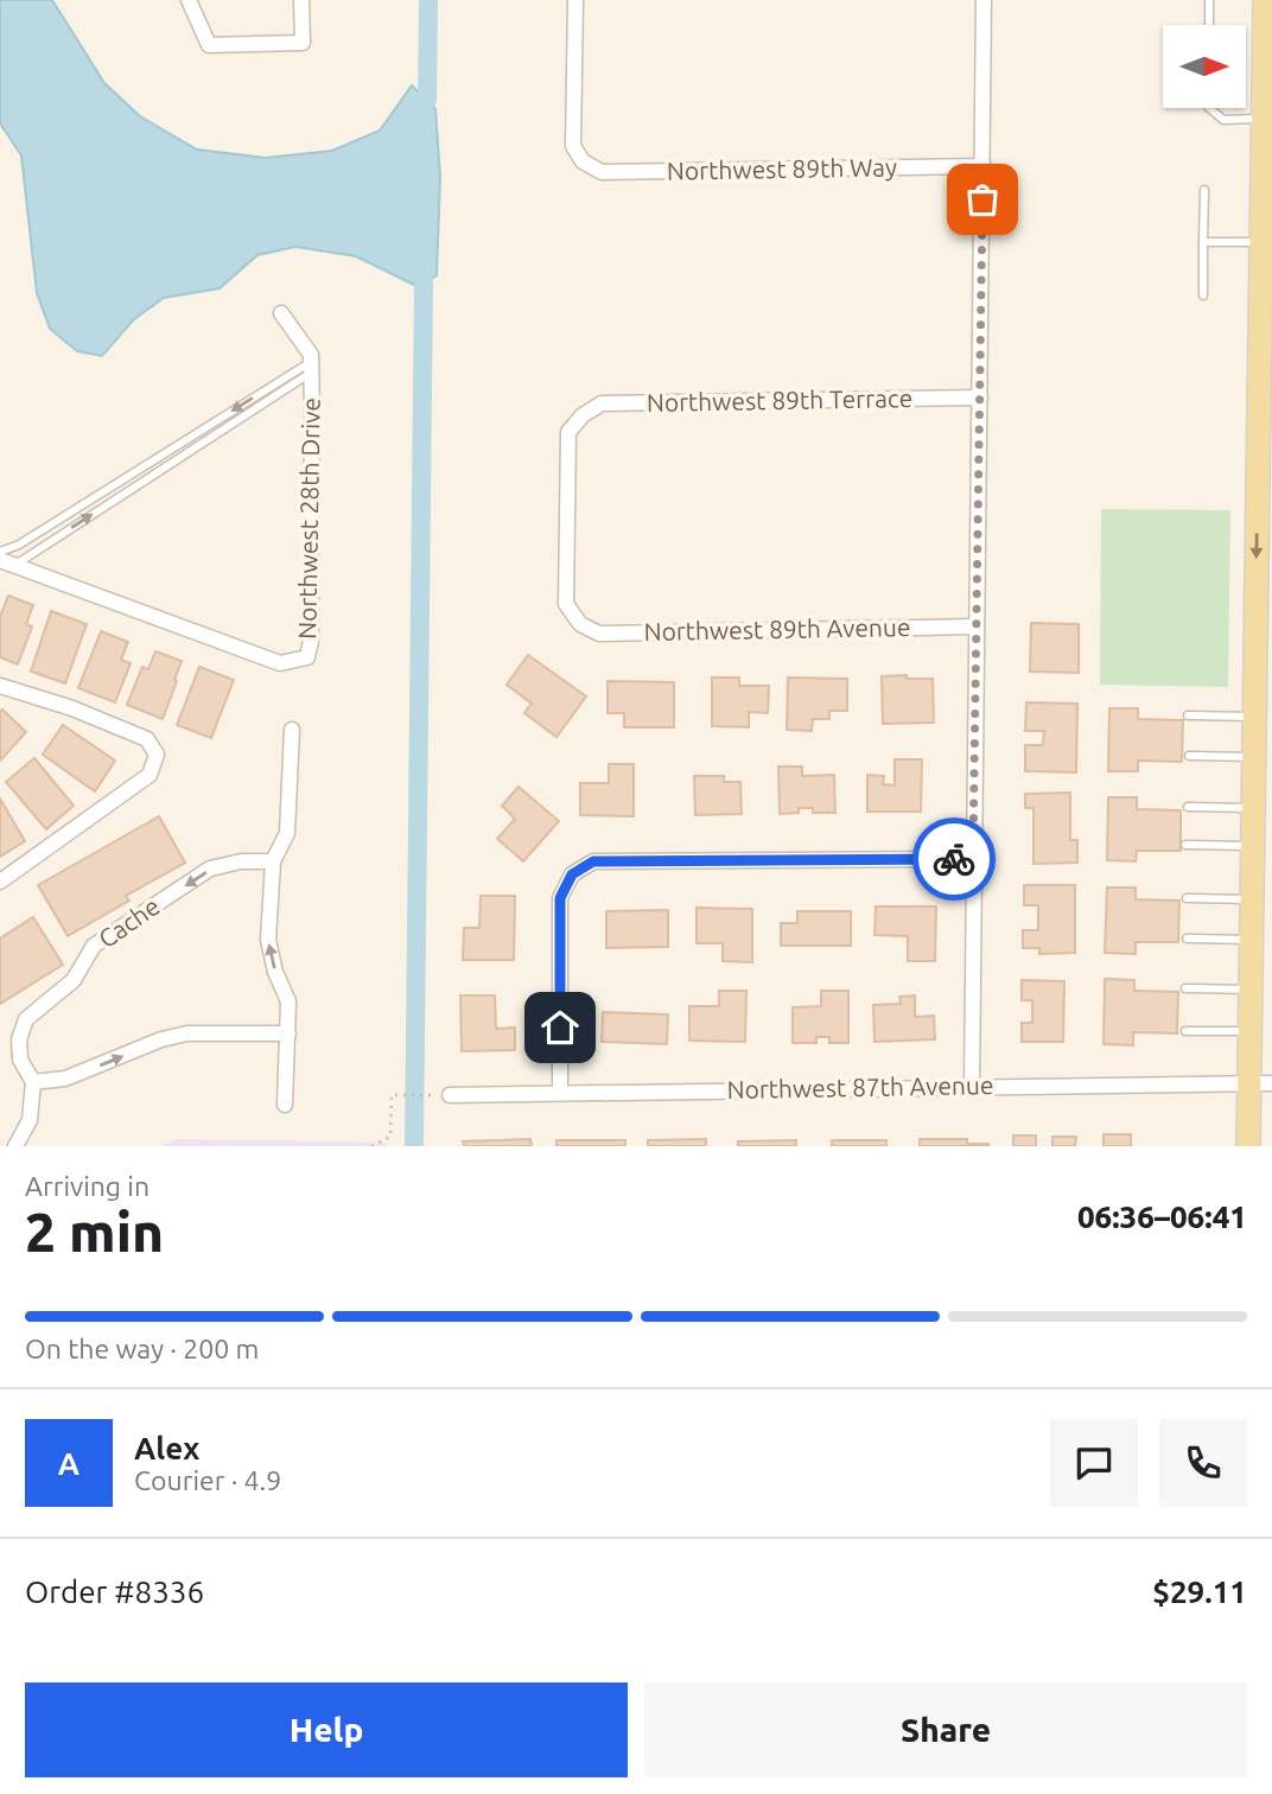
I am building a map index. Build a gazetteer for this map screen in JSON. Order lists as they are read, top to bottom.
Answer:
{
  "streets": {
    "street": [
      "Northwest 89th Way",
      "Northwest 89th Terrace",
      "Northwest 28th Drive",
      "Northwest 89th Avenue",
      "Cache",
      "Northwest 87th Avenue"
    ]
  },
  "crossings": [
    ["Northwest 89th Terrace", "Northwest 89th Avenue"]
  ],
  "one_way": ["Cache"],
  "north": "right",
  "page": {
    "heading": ["2 min", "Arriving in", "06:36–06:41"],
    "panel": [
      "Alex",
      "Courier · 4.9",
      "Order #8336",
      "$29.11"
    ],
    "bar": "On the way · 200 m",
    "round": "A",
    "buttons": ["Help", "Share"]
  }
}
